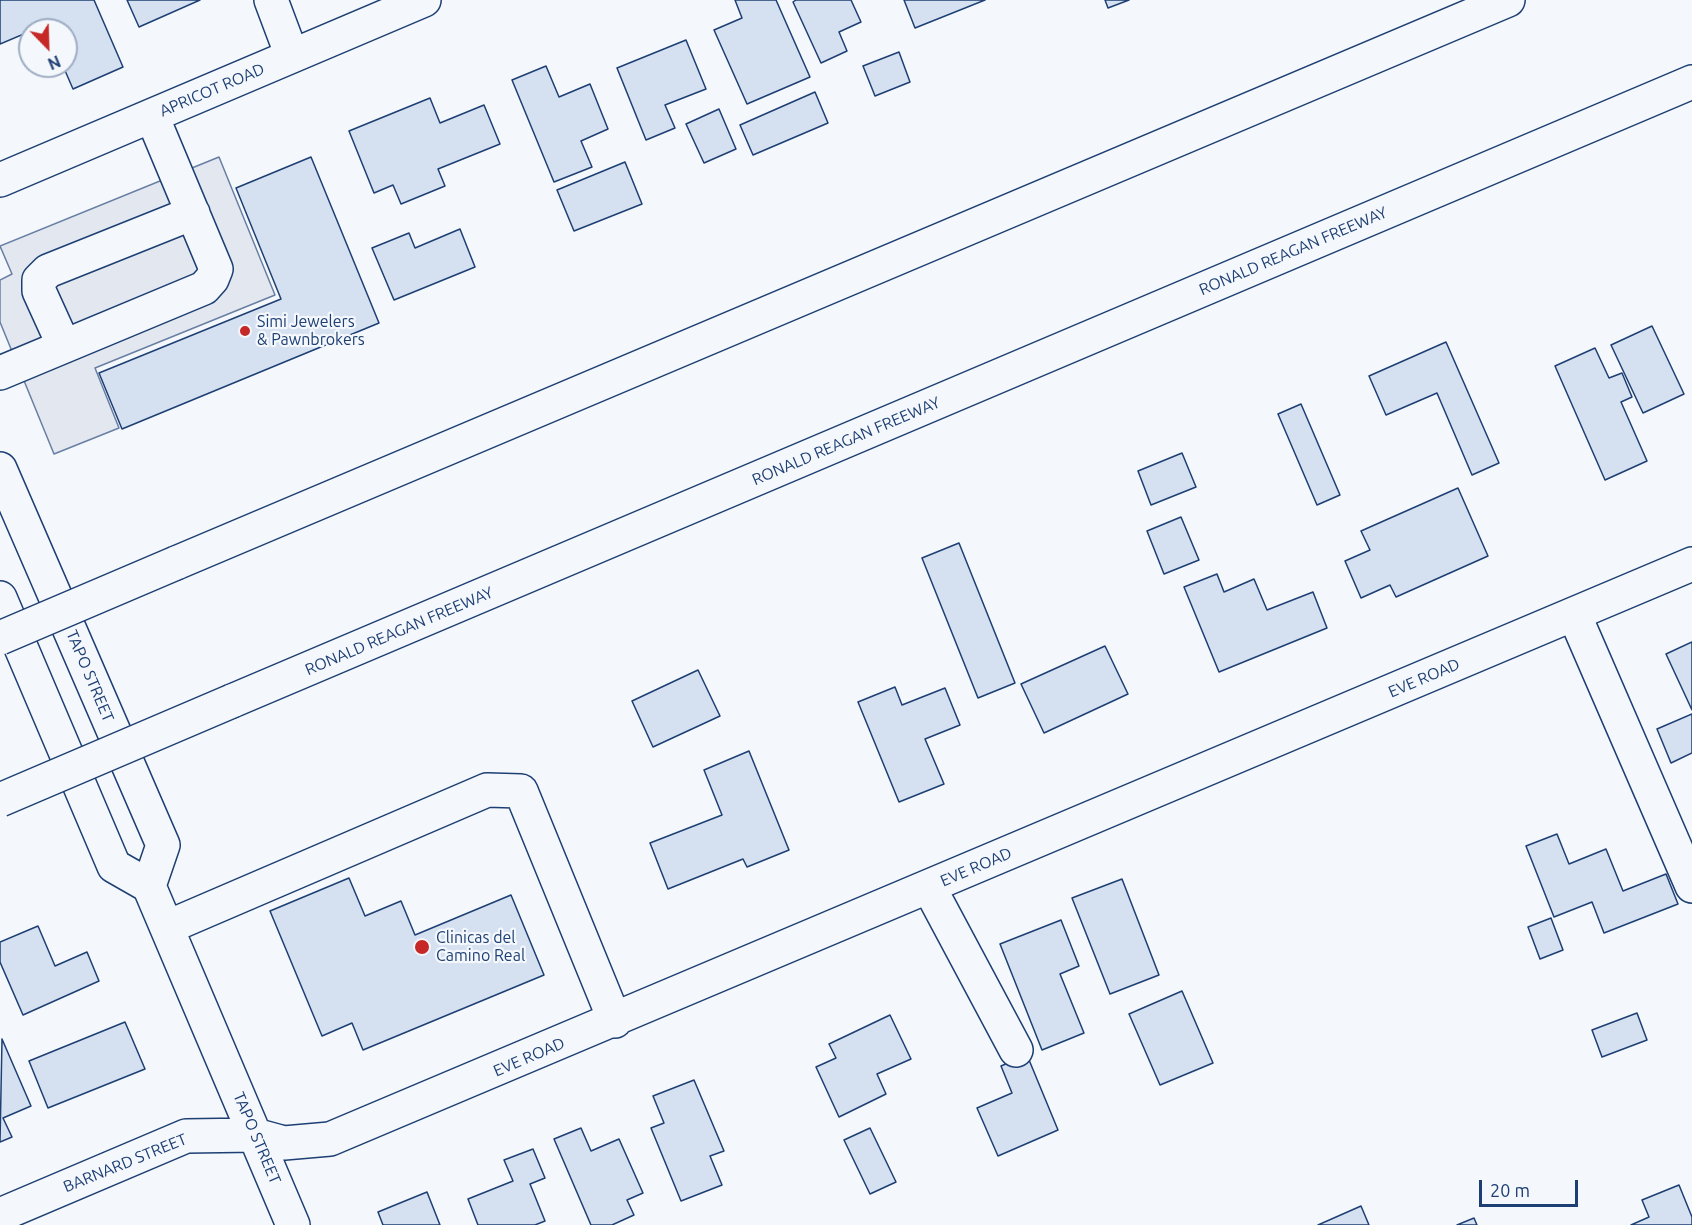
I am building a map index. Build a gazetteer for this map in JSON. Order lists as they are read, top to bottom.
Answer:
{
  "streets": {
    "main road": [
      "APRICOT ROAD",
      "RONALD REAGAN FREEWAY",
      "TAPO STREET",
      "EVE ROAD",
      "BARNARD STREET"
    ]
  },
  "crossings": [
    ["TAPO STREET", "EVE ROAD"],
    ["TAPO STREET", "BARNARD STREET"],
    ["EVE ROAD", "BARNARD STREET"]
  ],
  "places": ["Simi Jewelers & Pawnbrokers", "Clinicas del Camino Real"],
  "scale_bar": "20 m",
  "north": "bottom right"
}
